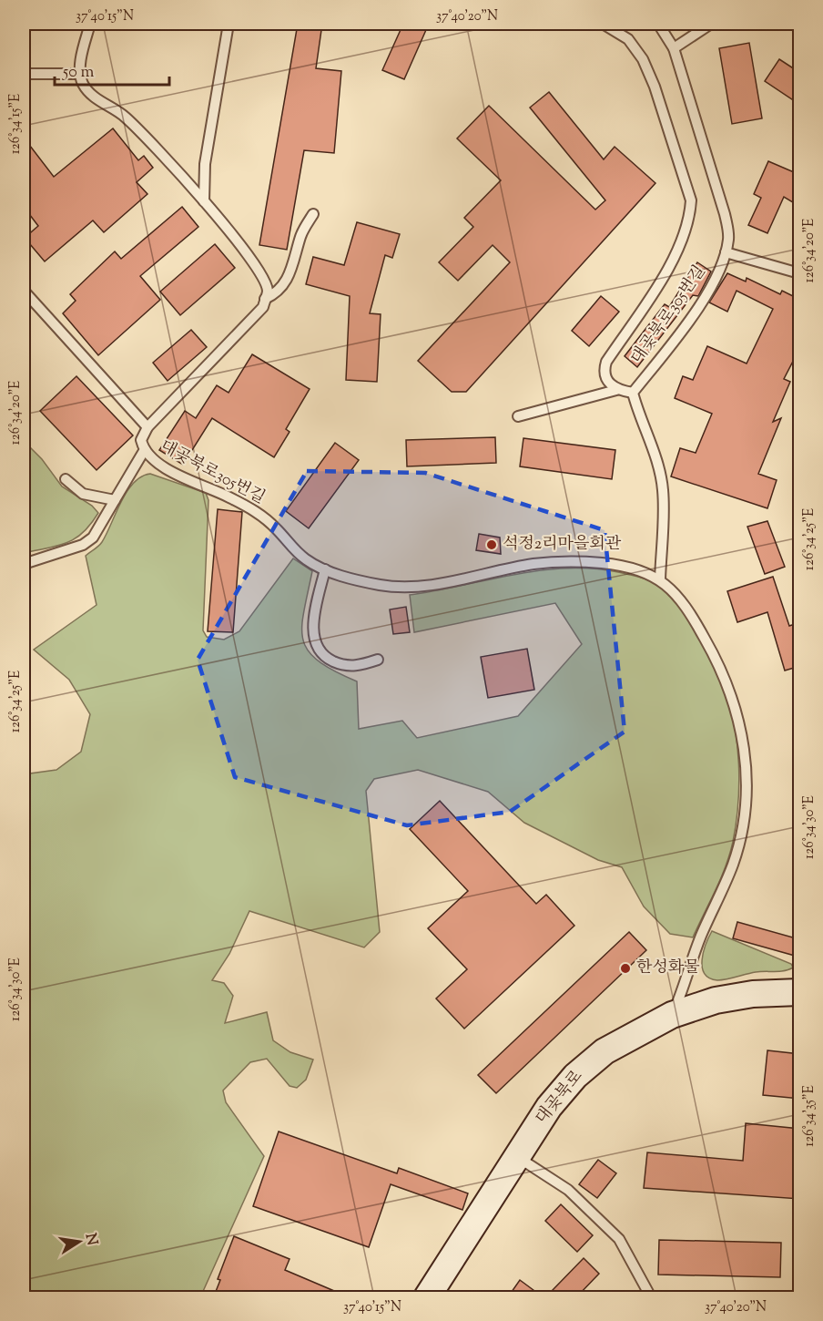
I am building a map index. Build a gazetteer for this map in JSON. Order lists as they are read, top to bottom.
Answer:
{
  "streets": {
    "street": ["대곶북로"],
    "lane": ["대곶북로305번길"]
  },
  "crossings": [
    ["대곶북로305번길", "대곶북로"]
  ],
  "places": ["석정2리마을회관", "한성화물"],
  "scale_bar": "50 m",
  "north": "right",
  "coordinates": [
    "37°40'15\"N",
    "37°40'20\"N",
    "126°34'15\"E",
    "126°34'20\"E",
    "126°34'25\"E",
    "126°34'30\"E",
    "126°34'35\"E"
  ]
}
